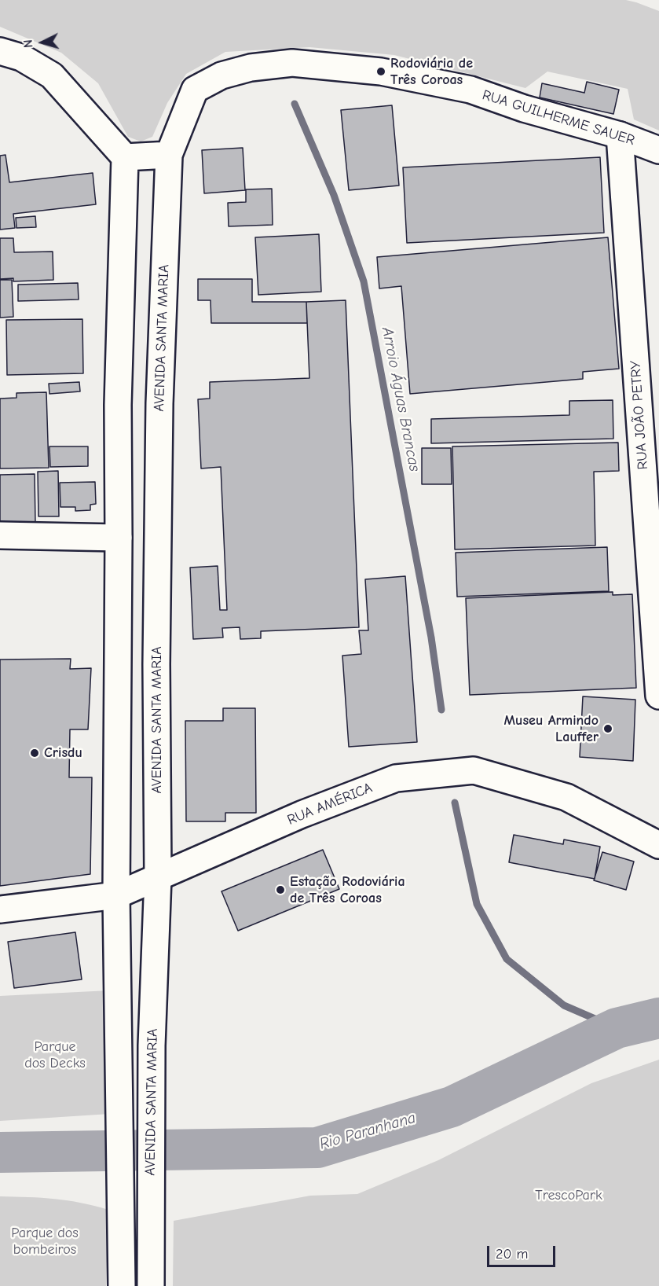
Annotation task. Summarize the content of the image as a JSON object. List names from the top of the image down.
{
  "streets": {
    "main road": [
      "RUA GUILHERME SAUER",
      "AVENIDA SANTA MARIA",
      "RUA JOÃO PETRY",
      "RUA AMÉRICA"
    ]
  },
  "crossings": [
    ["RUA GUILHERME SAUER", "AVENIDA SANTA MARIA"],
    ["RUA GUILHERME SAUER", "RUA JOÃO PETRY"],
    ["AVENIDA SANTA MARIA", "RUA AMÉRICA"]
  ],
  "water": ["Arroio Águas Brancas", "Rio Paranhana"],
  "parks": ["Parque dos Decks", "TrescoPark", "Parque dos bombeiros"],
  "places": [
    "Rodoviária de Três Coroas",
    "Museu Armindo Lauffer",
    "Crisdu",
    "Estação Rodoviária de Três Coroas"
  ],
  "scale_bar": "20 m",
  "north": "left"
}
